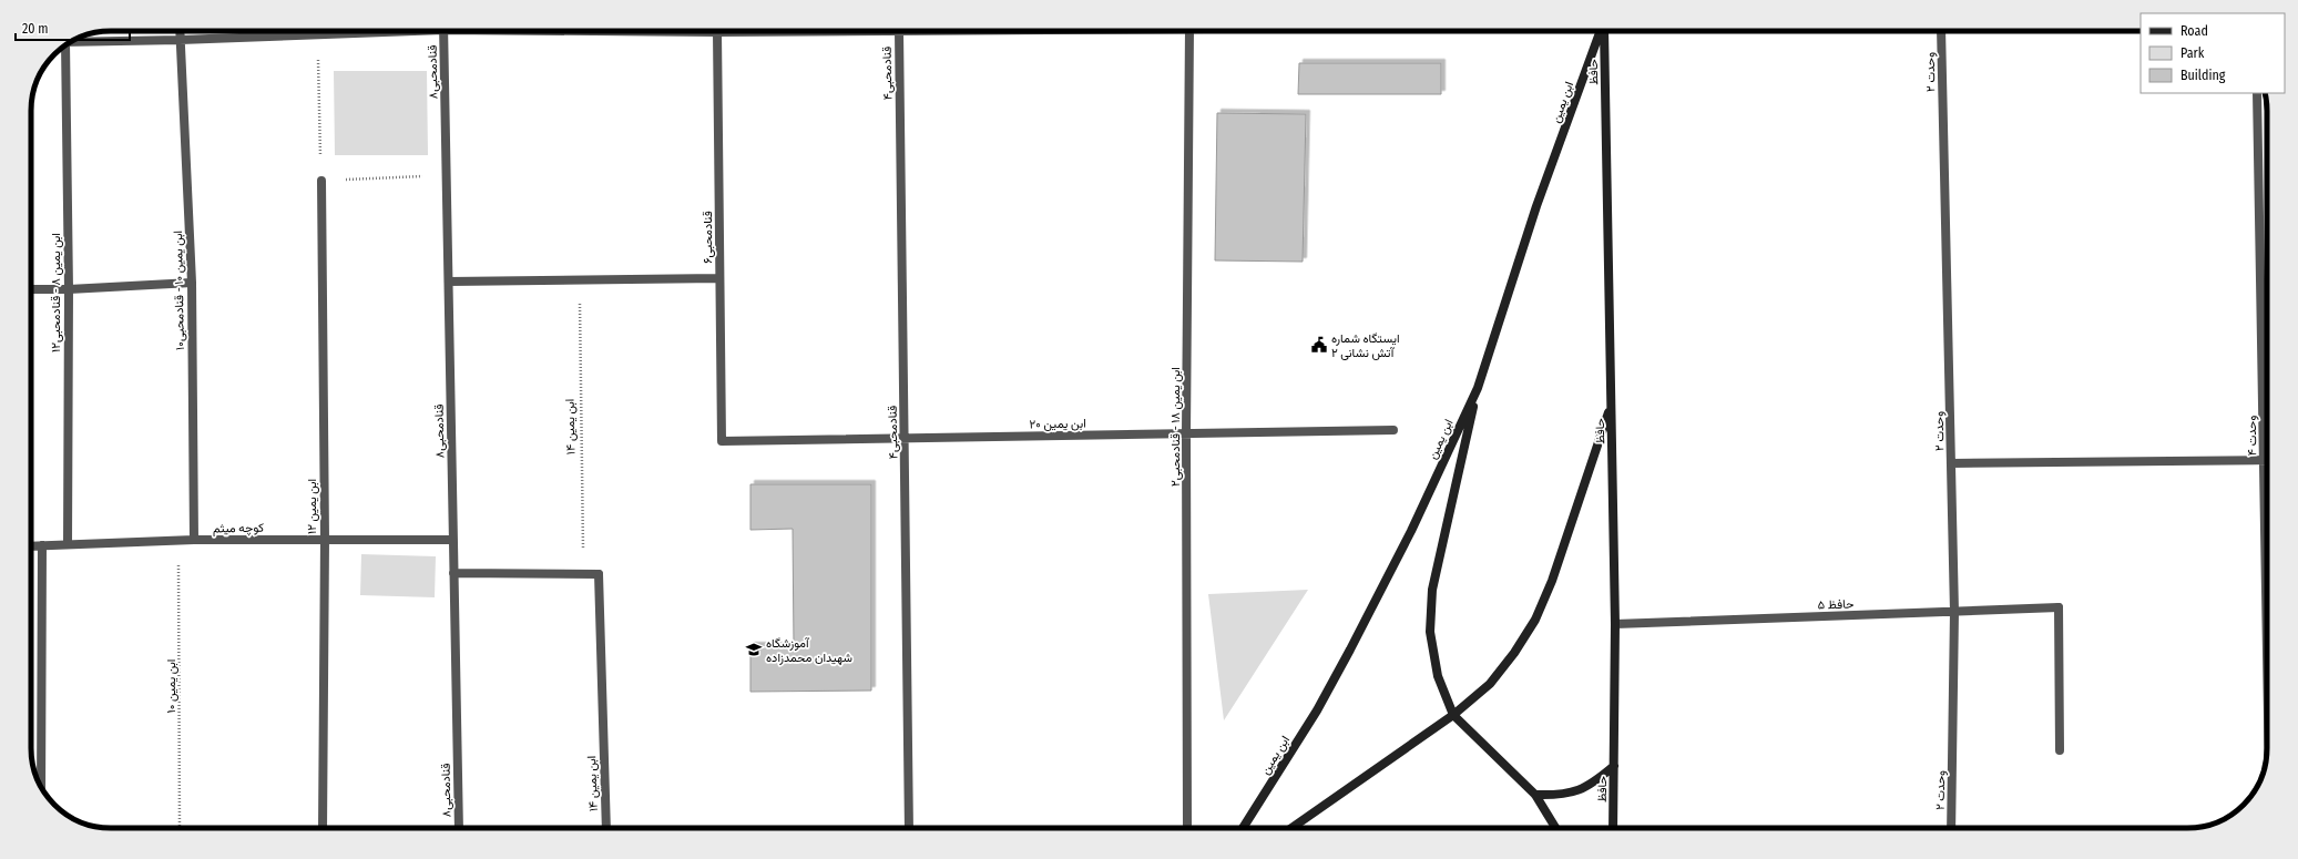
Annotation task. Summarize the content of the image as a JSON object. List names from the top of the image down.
{
  "streets": {
    "main road": ["حافظ", "ابن یمین"],
    "street": [
      "قنادمحبی۸",
      "وحدت ۲",
      "قنادمحبی۴",
      "قنادمحبی۶",
      "ابن یمین ۱۰ - قنادمحبی۱۰",
      "ابن یمین ۸ - قنادمحبی۱۲",
      "ابن یمین ۲۰",
      "ابن یمین ۱۴",
      "ابن یمین ۱۸ - قنادمحبی۲",
      "وحدت ۴",
      "ابن یمین ۱۲",
      "کوچه میثم",
      "حافظ ۵"
    ],
    "path": ["ابن یمین ۱۰"]
  },
  "crossings": [
    ["قنادمحبی۸", "کوچه میثم"],
    ["حافظ", "حافظ ۵"],
    ["وحدت ۲", "حافظ ۵"],
    ["قنادمحبی۴", "ابن یمین ۲۰"],
    ["قنادمحبی۶", "ابن یمین ۲۰"],
    ["ابن یمین ۱۰ - قنادمحبی۱۰", "کوچه میثم"],
    ["ابن یمین ۸ - قنادمحبی۱۲", "کوچه میثم"],
    ["ابن یمین ۲۰", "ابن یمین ۱۸ - قنادمحبی۲"],
    ["ابن یمین ۱۲", "کوچه میثم"],
    ["کوچه میثم", "ابن یمین ۱۰"]
  ],
  "places": {
    "public building": ["ایستگاه شماره ۲ آتش نشانی"],
    "school or university": ["آموزشگاه شهیدان محمدزاده"]
  },
  "legend": ["Road", "Park", "Building"],
  "scale_bar": "20 m"
}
